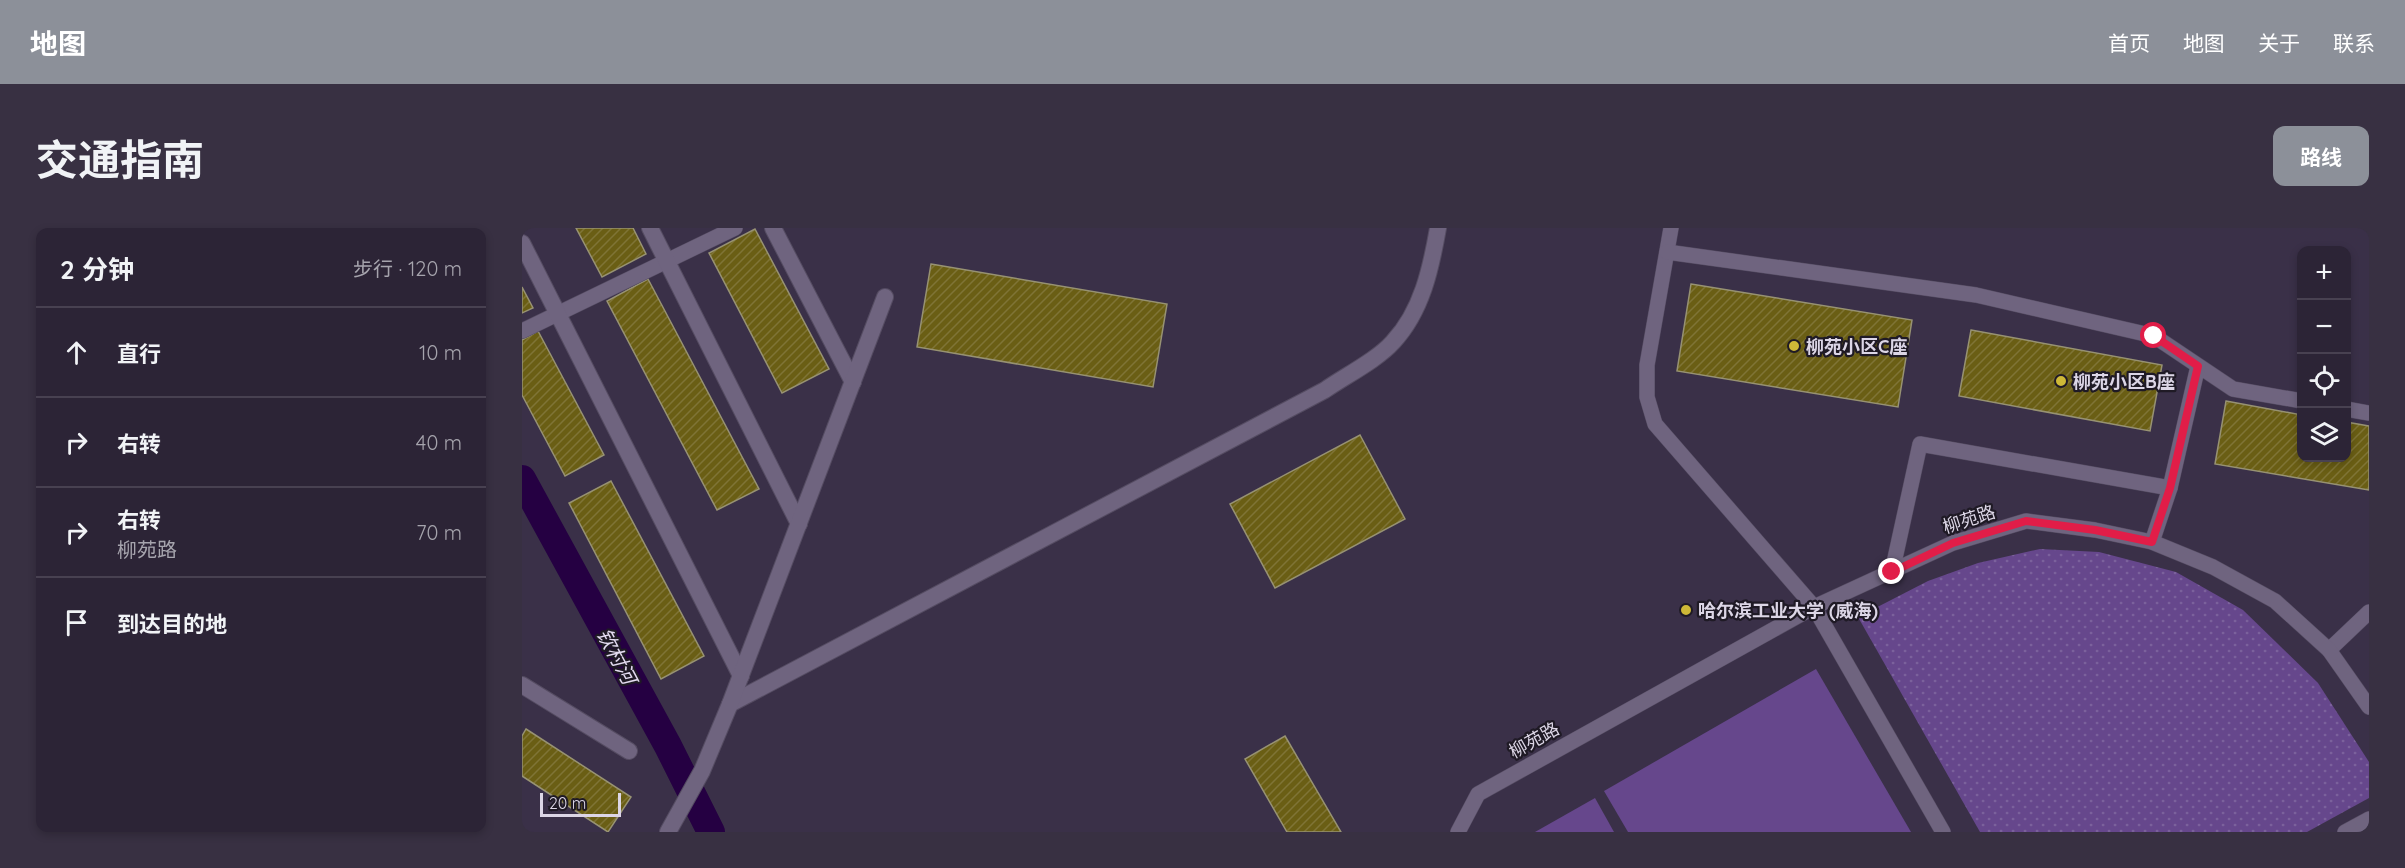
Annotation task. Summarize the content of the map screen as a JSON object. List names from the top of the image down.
{
  "streets": {
    "lane": ["柳苑路"]
  },
  "water": ["钦村河"],
  "places": ["柳苑小区C座", "柳苑小区B座", "哈尔滨工业大学 (威海)"],
  "scale_bar": "20 m",
  "page": {
    "header": "地图",
    "nav": [
      "首页",
      "地图",
      "关于",
      "联系"
    ],
    "title": "交通指南",
    "buttons": "路线",
    "heading": ["2 分钟", "步行 · 120 m"],
    "map_buttons": ["+", "−"],
    "list": [
      ["直行", "10 m"],
      ["右转", "40 m"],
      ["右转", "柳苑路", "70 m"],
      "到达目的地"
    ],
    "scale": "20 m"
  }
}
